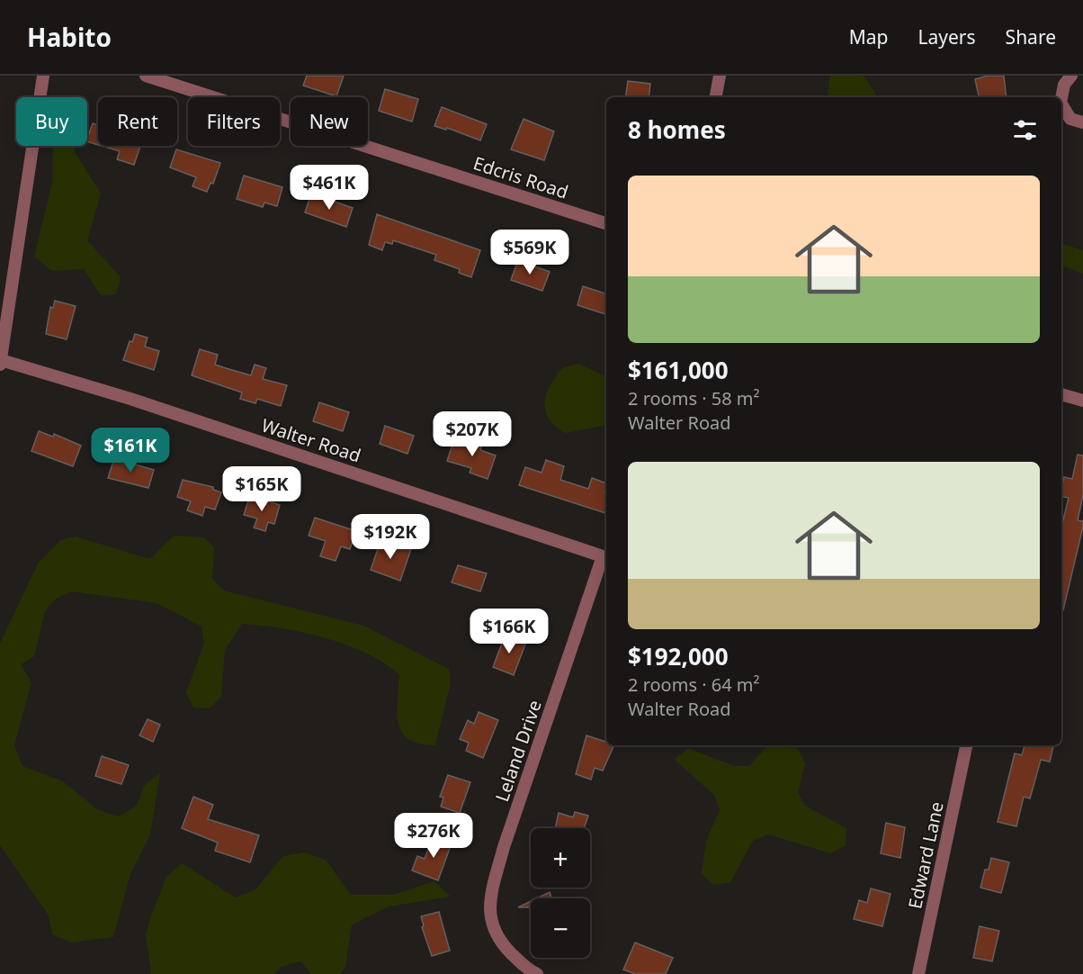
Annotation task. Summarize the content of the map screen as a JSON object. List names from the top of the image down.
{
  "streets": {
    "street": [
      "Edcris Road",
      "Walter Road",
      "Leland Drive",
      "Edward Lane"
    ]
  },
  "crossings": [
    ["Walter Road", "Leland Drive"]
  ],
  "page": {
    "header": "Habito",
    "nav": ["Map", "Layers", "Share"],
    "chip": [
      "Buy",
      "Rent",
      "Filters",
      "New"
    ],
    "heading": "8 homes",
    "list": [
      {
        "name": "$161,000",
        "note": "2 rooms · 58 m² · Walter Road"
      },
      {
        "name": "$192,000",
        "note": "2 rooms · 64 m² · Walter Road"
      }
    ],
    "price": [
      "$461K",
      "$569K",
      "$207K",
      "$161K",
      "$165K",
      "$192K",
      "$166K",
      "$276K"
    ],
    "map_buttons": ["+", "−"]
  }
}
